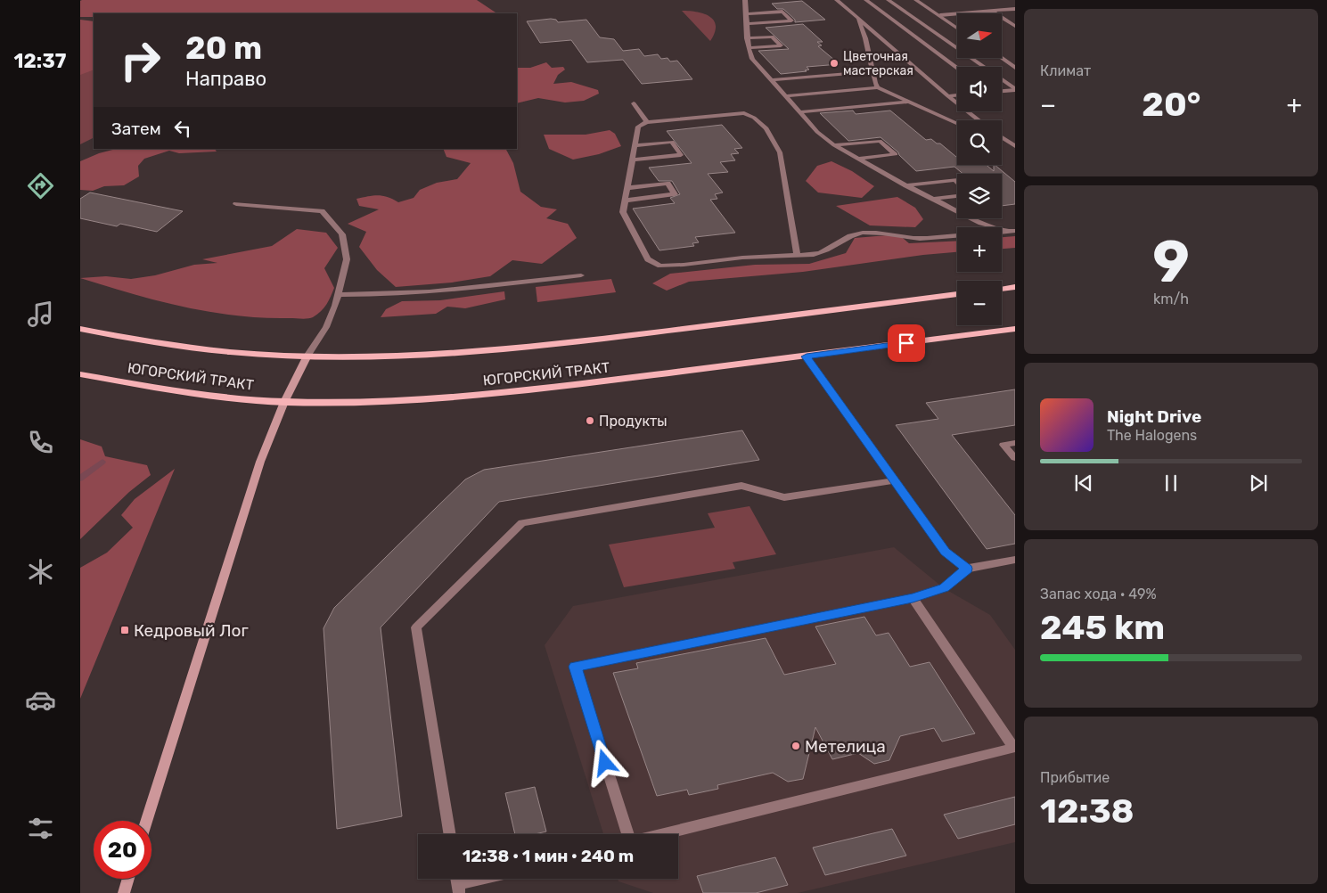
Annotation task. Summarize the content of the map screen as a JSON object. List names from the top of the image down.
{
  "streets": {
    "main road": ["ЮГОРСКИЙ ТРАКТ"]
  },
  "places": {
    "other": ["Цветочная мастерская", "Продукты", "Метелица"],
    "transit": ["Кедровый Лог"]
  },
  "north": "right",
  "page": {
    "tabs": "12:37",
    "tile": [
      "Климат",
      ["9", "km/h"],
      ["Запас хода · 49%", "245 km"],
      ["Прибытие", "12:38"]
    ],
    "map_buttons": ["+", "−"],
    "turn": ["20 m", "Направо"],
    "heat": ["−", "20°", "+"],
    "then": "Затем",
    "song": ["Night Drive", "The Halogens"],
    "limit": "20",
    "trip": "12:38 · 1 мин · 240 m"
  }
}
